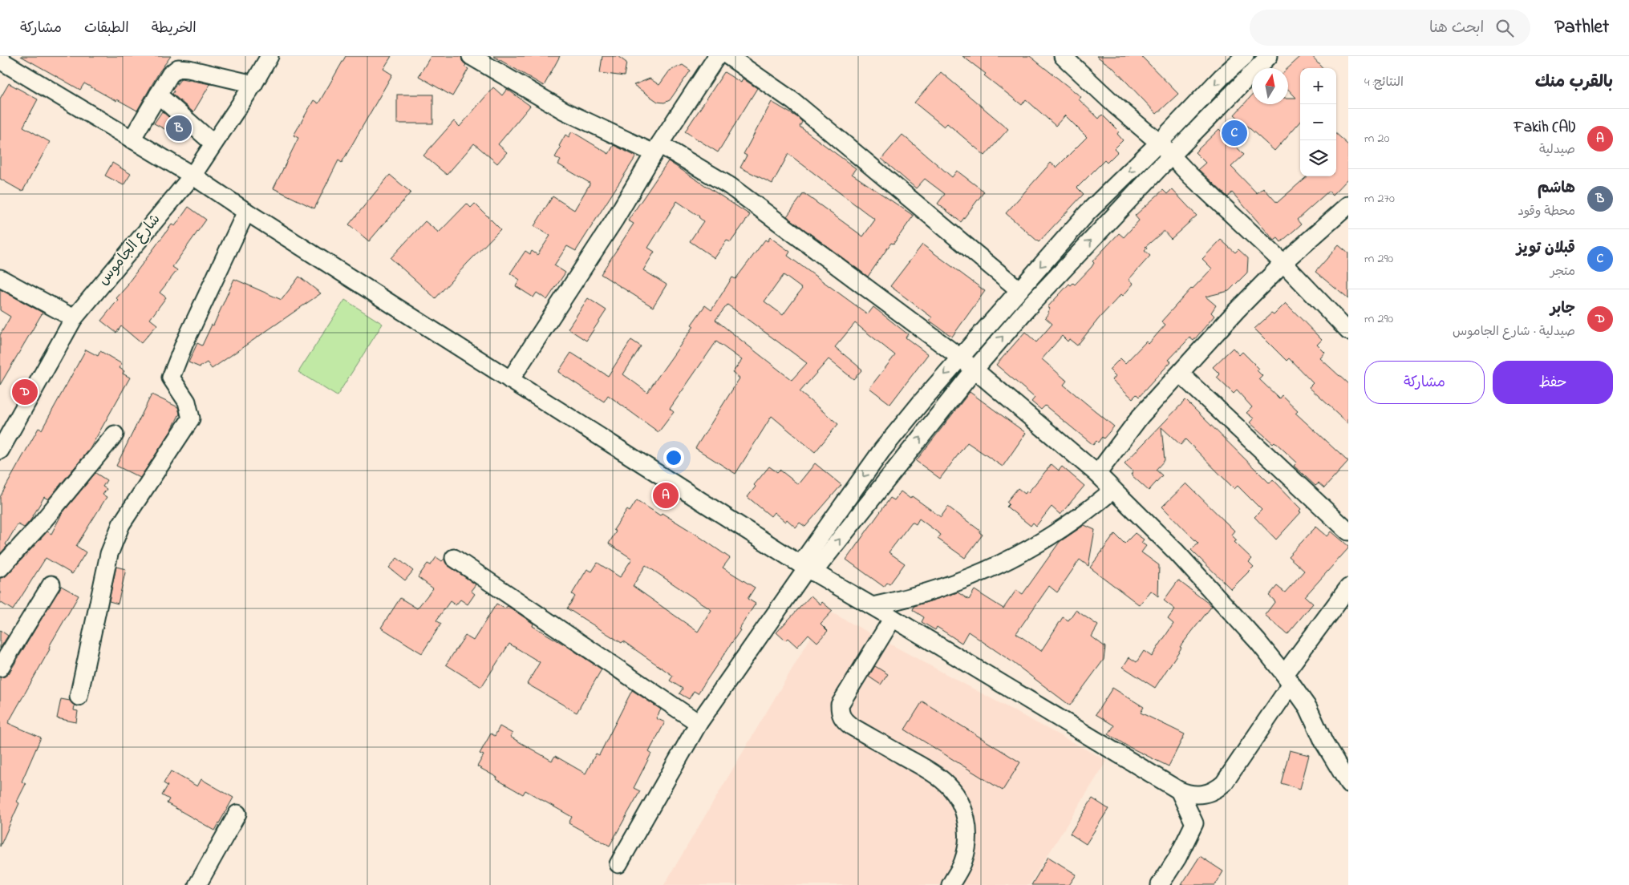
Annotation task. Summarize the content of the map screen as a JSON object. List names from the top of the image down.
{
  "streets": {
    "street": ["شارع الجاموس"]
  },
  "north": "top",
  "page": {
    "header": "Pathlet",
    "search": "ابحث هنا",
    "nav": ["الخريطة", "الطبقات", "مشاركة"],
    "heading": ["بالقرب منك", "النتائج: 4"],
    "map_buttons": ["+", "−"],
    "list": [
      {
        "mark": "A",
        "name": "Fakih (Al)",
        "note": "صيدلية",
        "value": "20 m"
      },
      {
        "mark": "B",
        "name": "هاشم",
        "note": "محطة وقود",
        "value": "270 m"
      },
      {
        "mark": "C",
        "name": "قبلان تويز",
        "note": "متجر",
        "value": "290 m"
      },
      {
        "mark": "D",
        "name": "جابر",
        "note": "صيدلية · شارع الجاموس",
        "value": "290 m"
      }
    ],
    "pins": [
      "B",
      "C",
      "D",
      "A"
    ],
    "buttons": ["حفظ", "مشاركة"]
  }
}
